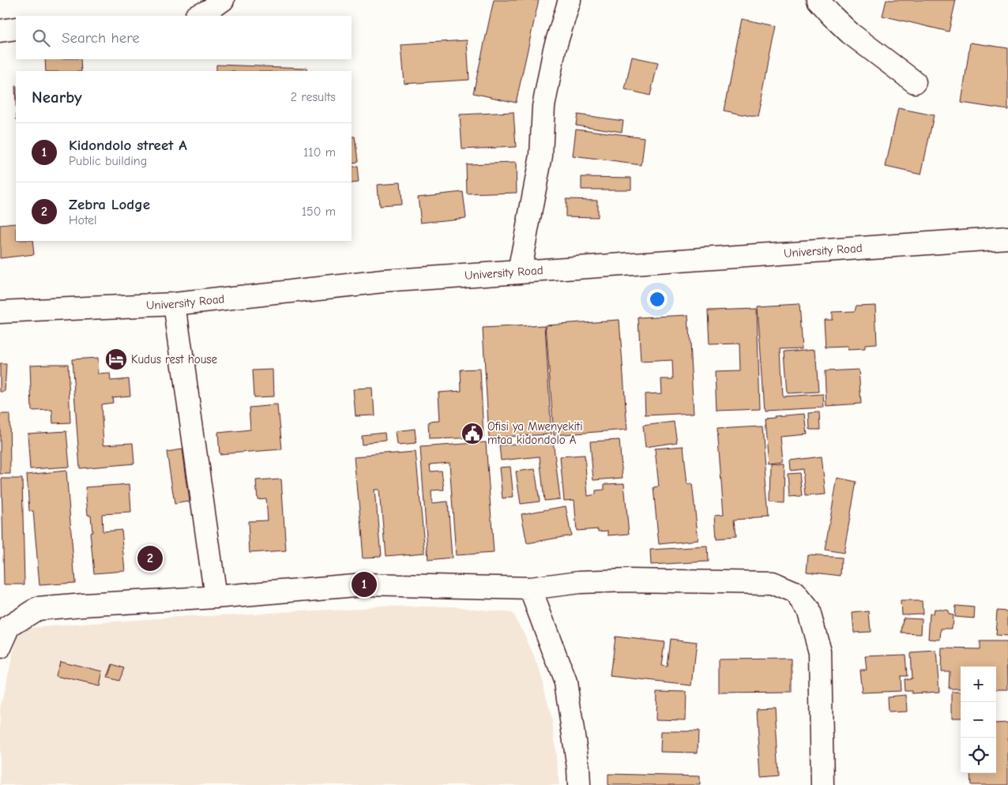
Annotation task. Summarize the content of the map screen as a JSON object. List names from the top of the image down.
{
  "streets": {
    "street": ["University Road"]
  },
  "places": {
    "hotel": ["Kudus rest house"],
    "public building": ["Ofisi ya Mwenyekiti mtaa kidondolo A"]
  },
  "page": {
    "search": "Search here",
    "heading": ["Nearby", "2 results"],
    "list": [
      {
        "mark": "1",
        "name": "Kidondolo street A",
        "note": "Public building",
        "value": "110 m"
      },
      {
        "mark": "2",
        "name": "Zebra Lodge",
        "note": "Hotel",
        "value": "150 m"
      }
    ],
    "pins": ["2", "1"],
    "map_buttons": ["+", "−"]
  }
}
